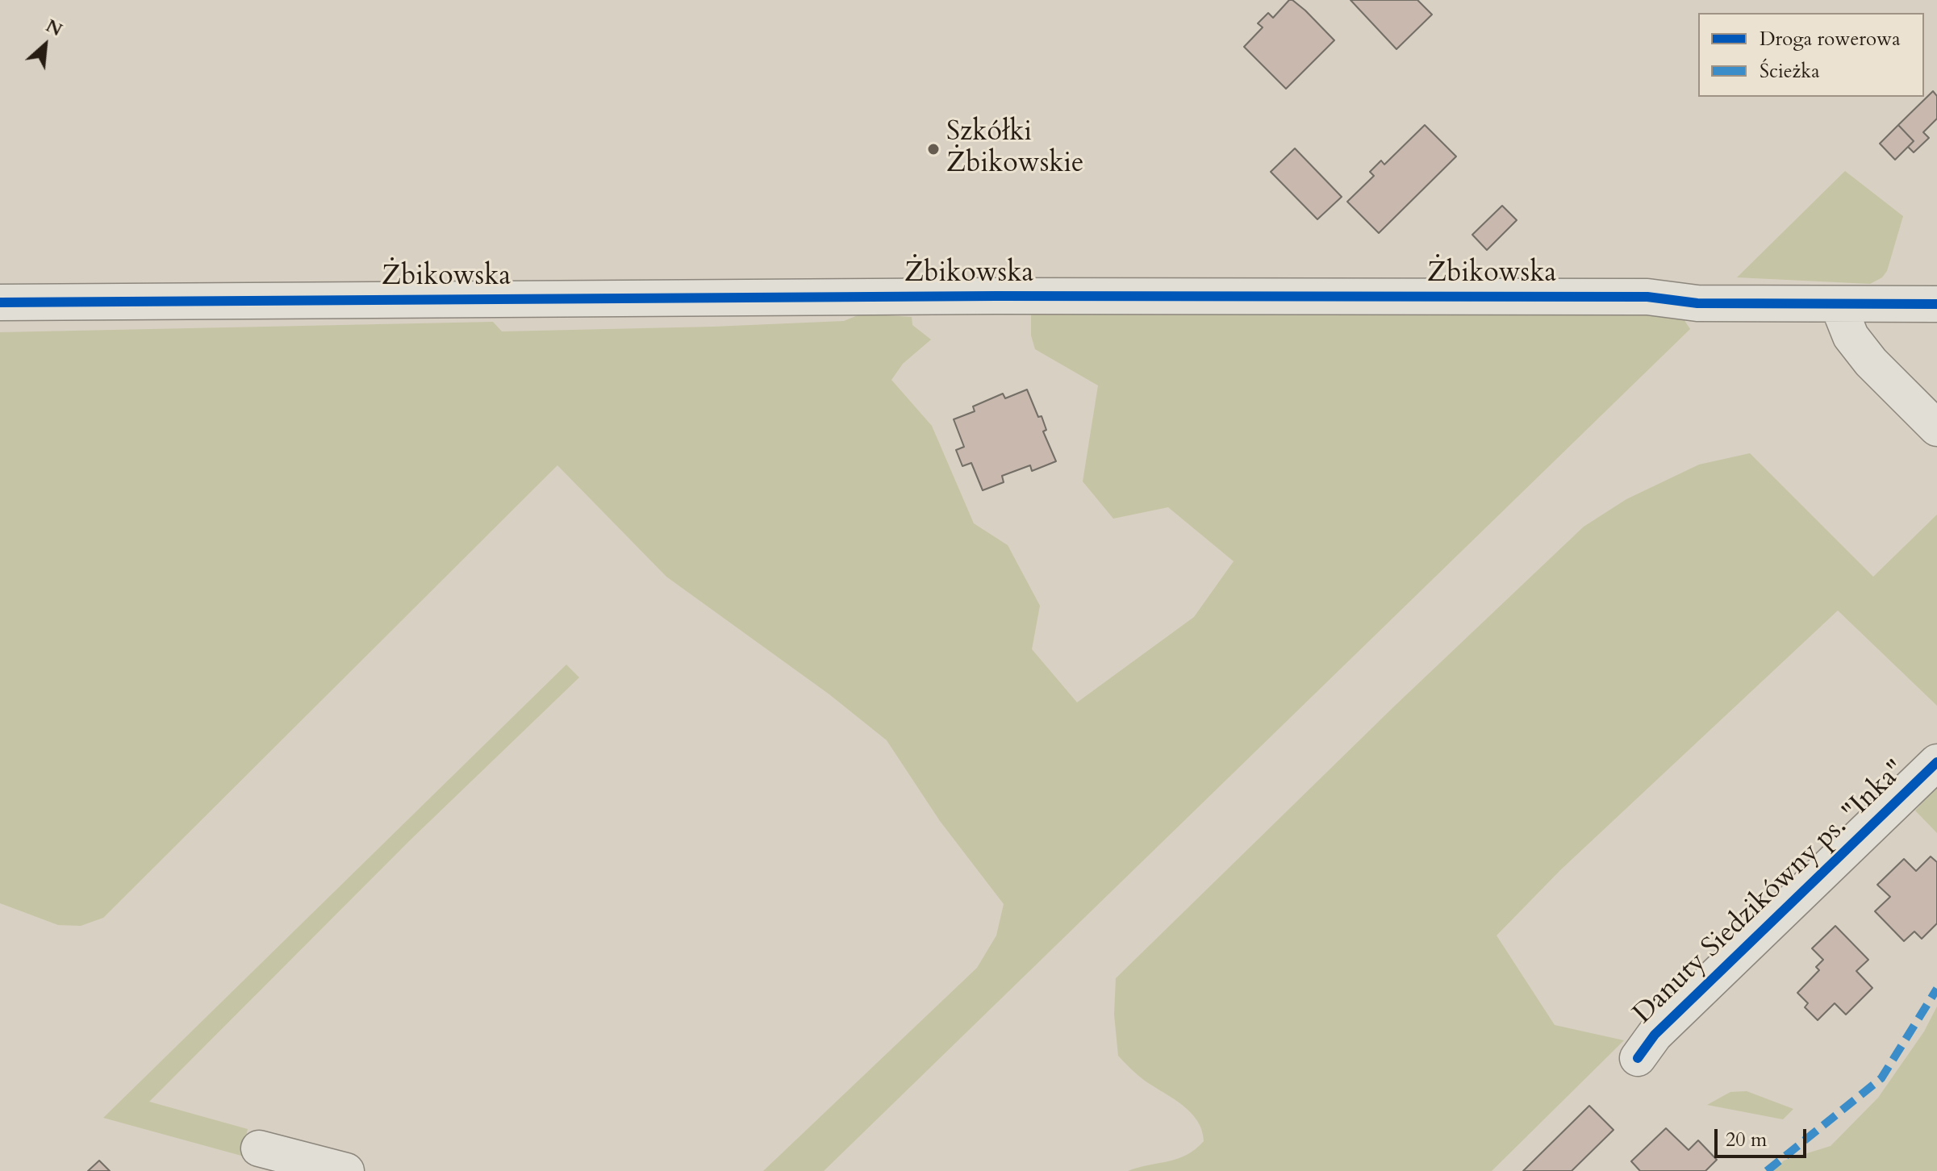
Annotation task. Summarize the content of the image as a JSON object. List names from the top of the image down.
{
  "streets": {
    "street": ["Żbikowska", "Danuty Siedzikówny ps. \"Inka\""]
  },
  "places": ["Szkółki Żbikowskie"],
  "legend": ["Droga rowerowa", "Ścieżka"],
  "scale_bar": "20 m",
  "north": "top right"
}
